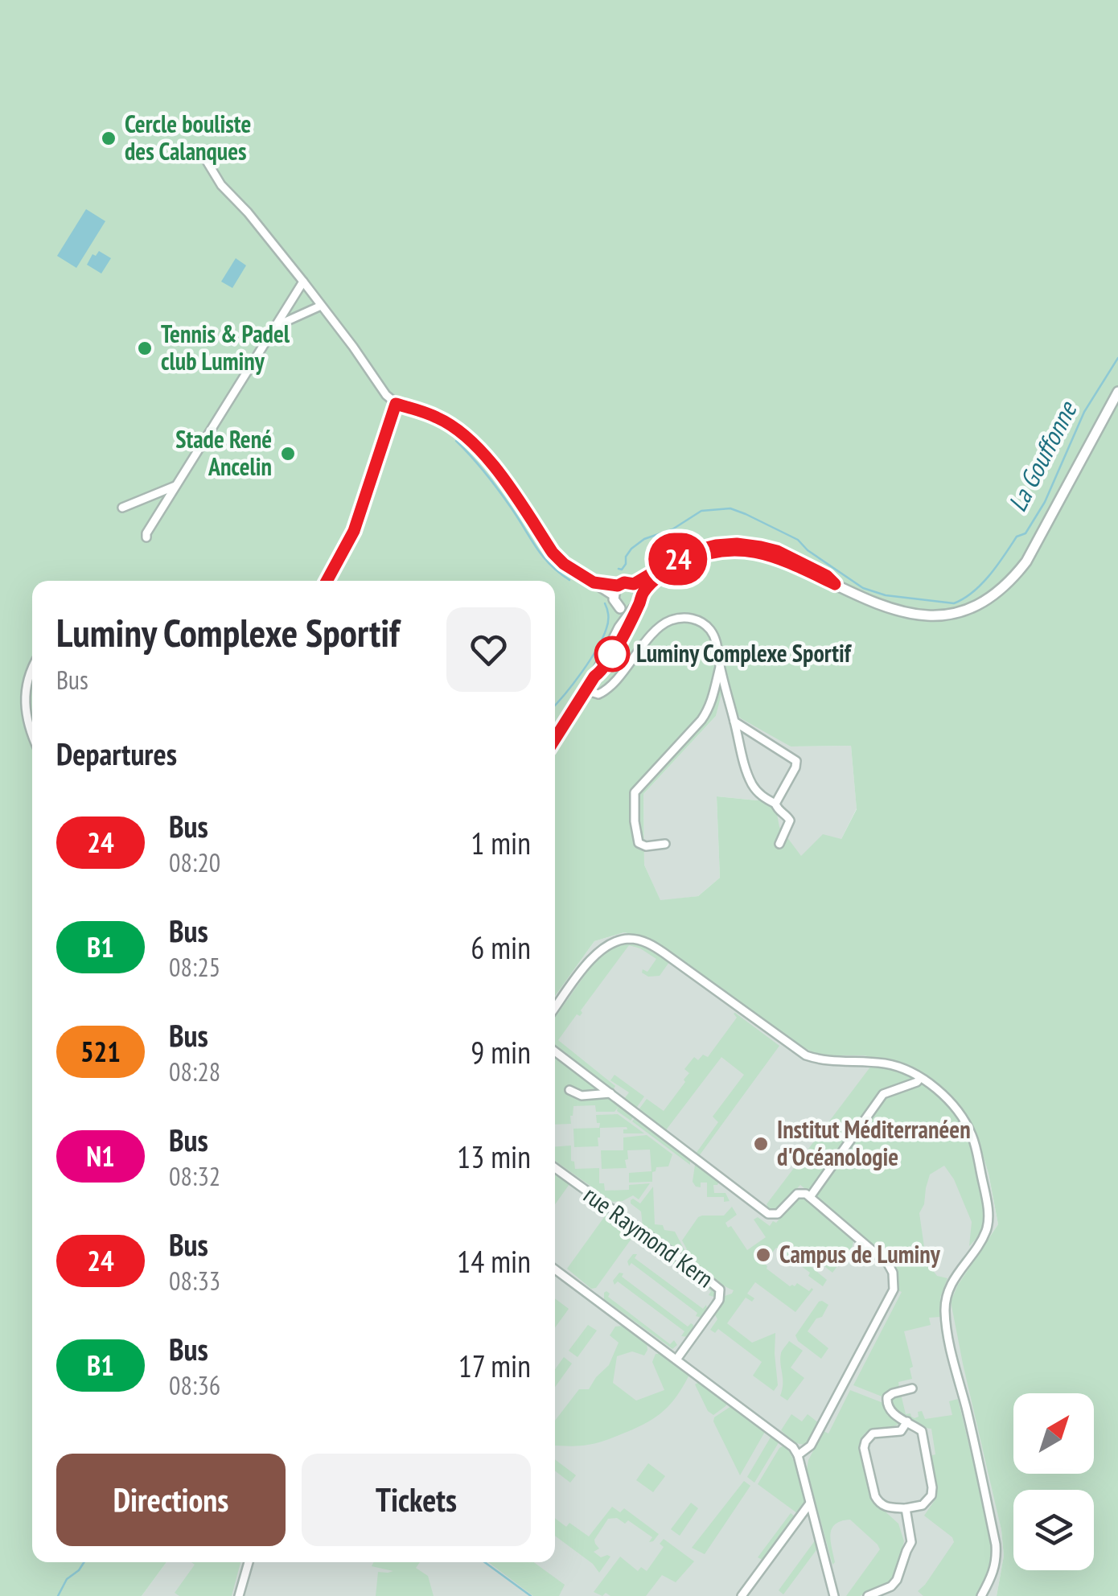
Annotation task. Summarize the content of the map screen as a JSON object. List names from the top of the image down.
{
  "streets": {
    "street": ["rue Raymond Kern"]
  },
  "water": ["La Gouffonne"],
  "places": [
    "Cercle bouliste des Calanques",
    "Tennis & Padel club Luminy",
    "Stade René Ancelin",
    "Luminy Complexe Sportif",
    "Institut Méditerranéen d'Océanologie",
    "Campus de Luminy"
  ],
  "lines": ["bus line 24"],
  "north": "top right",
  "page": {
    "on_map": "24",
    "heading": [
      ["Luminy Complexe Sportif", "Bus"],
      "Departures"
    ],
    "list": [
      {
        "mark": "24",
        "name": "Bus",
        "note": "08:20",
        "value": "1 min"
      },
      {
        "mark": "B1",
        "name": "Bus",
        "note": "08:25",
        "value": "6 min"
      },
      {
        "mark": "521",
        "name": "Bus",
        "note": "08:28",
        "value": "9 min"
      },
      {
        "mark": "N1",
        "name": "Bus",
        "note": "08:32",
        "value": "13 min"
      },
      {
        "mark": "24",
        "name": "Bus",
        "note": "08:33",
        "value": "14 min"
      },
      {
        "mark": "B1",
        "name": "Bus",
        "note": "08:36",
        "value": "17 min"
      }
    ],
    "buttons": ["Directions", "Tickets"]
  }
}
